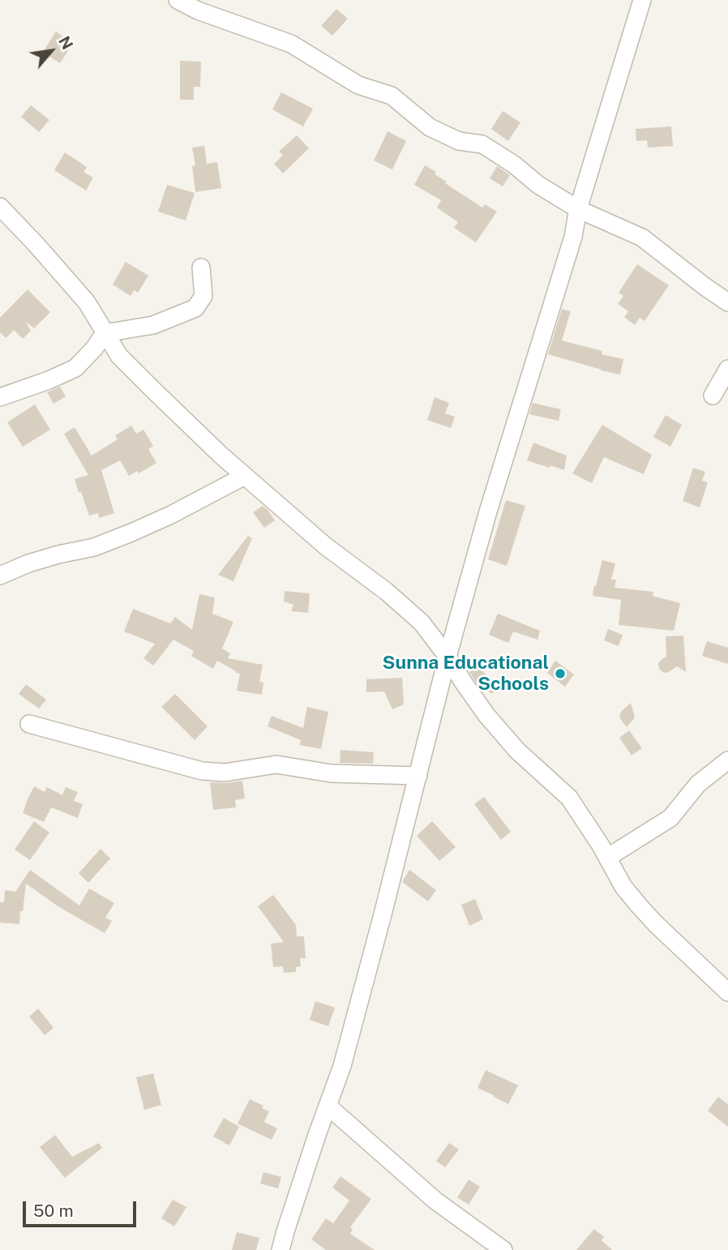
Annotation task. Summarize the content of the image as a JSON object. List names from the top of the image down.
{
  "places": ["Sunna Educational Schools"],
  "scale_bar": "50 m",
  "north": "top right"
}
